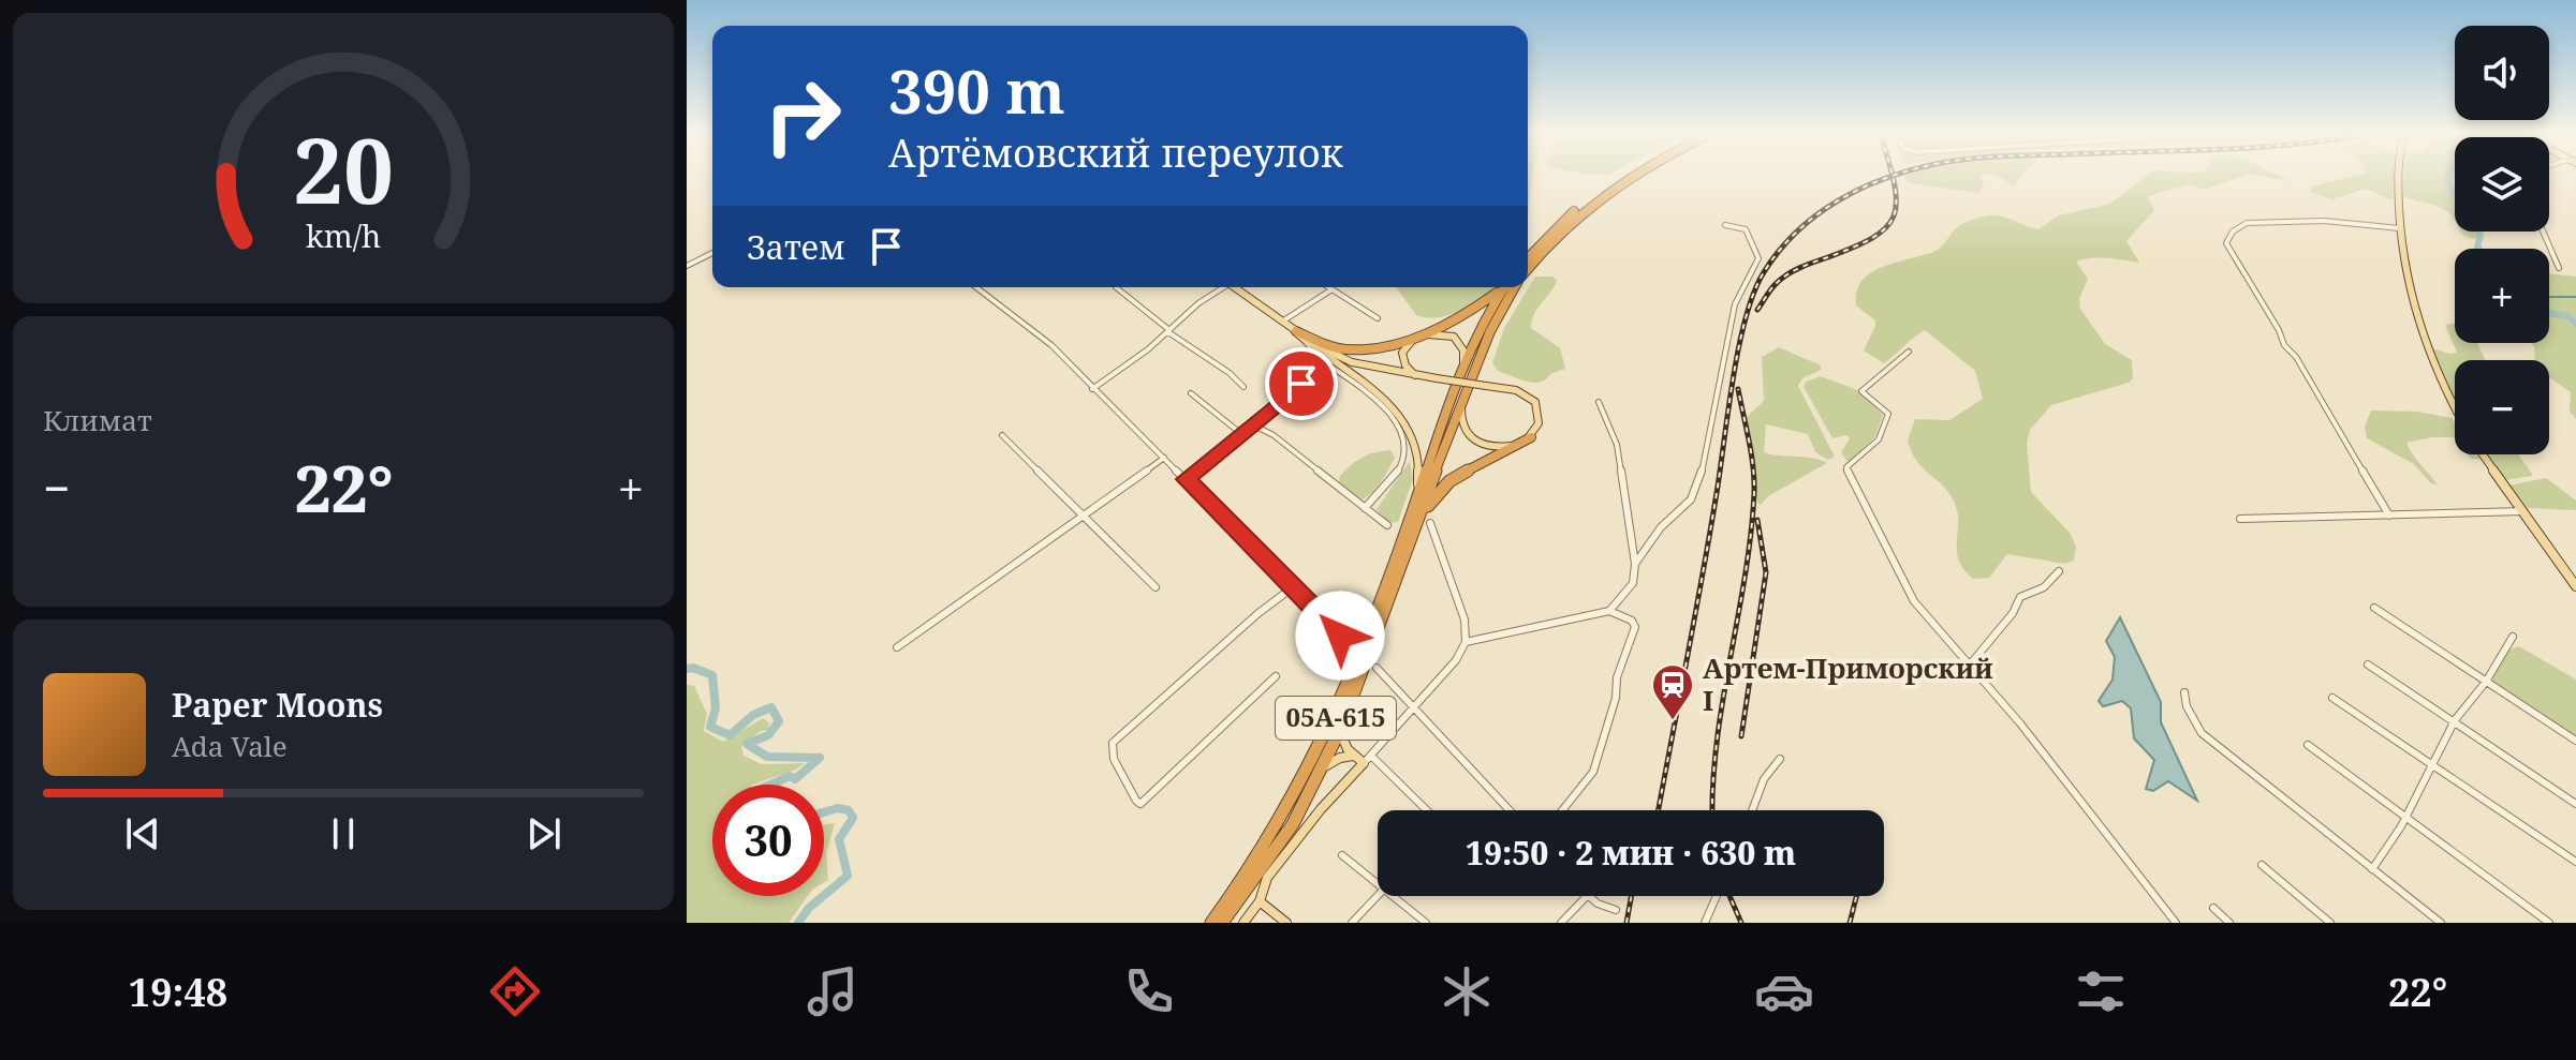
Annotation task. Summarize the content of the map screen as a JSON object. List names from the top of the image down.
{
  "streets": {
    "highway": ["05А-615"]
  },
  "places": {
    "station": ["Артем-Приморский I"]
  },
  "page": {
    "map_buttons": ["+", "−"],
    "turn": ["390 m", "Артёмовский переулок"],
    "then": "Затем",
    "tile": "Климат",
    "heat": ["−", "22°", "+"],
    "song": ["Paper Moons", "Ada Vale"],
    "limit": "30",
    "trip": "19:50 · 2 мин · 630 m",
    "tabs": ["19:48", "22°"],
    "gauge": ["20", "km/h"]
  }
}
